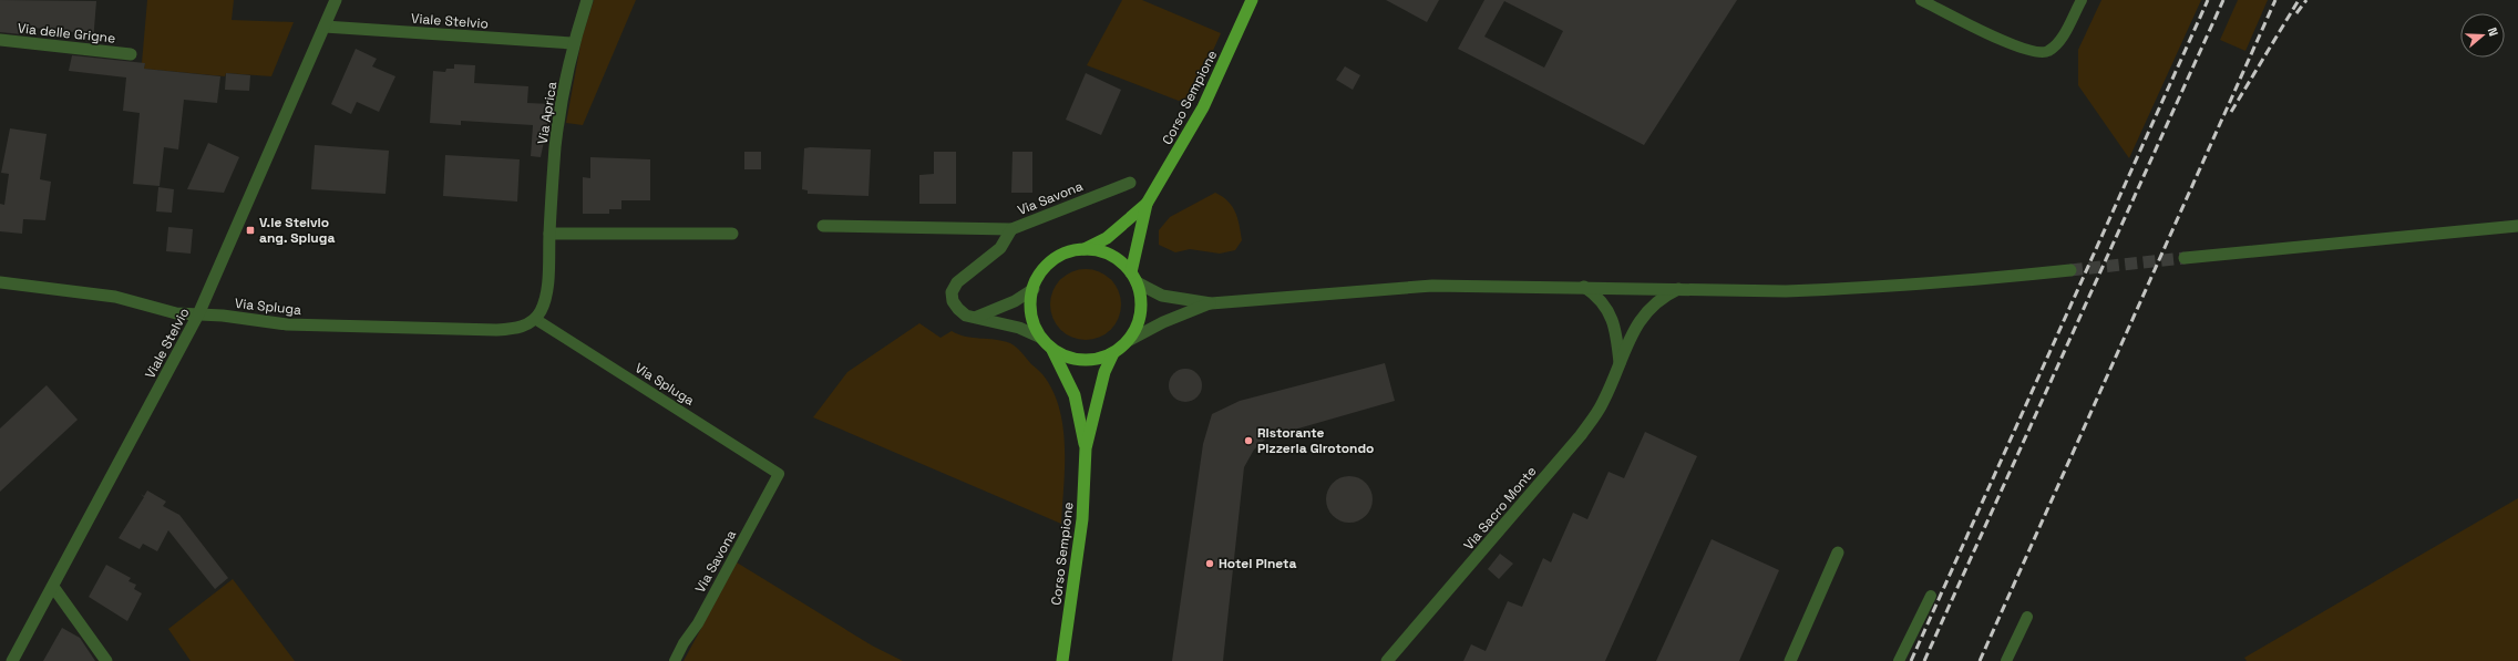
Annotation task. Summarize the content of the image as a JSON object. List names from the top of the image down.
{
  "streets": {
    "main road": ["Corso Sempione"],
    "street": [
      "Viale Stelvio",
      "Via delle Grigne",
      "Via Aprica",
      "Via Savona",
      "Via Spluga",
      "Via Sacro Monte"
    ]
  },
  "crossings": [
    ["Viale Stelvio", "Via Aprica"],
    ["Viale Stelvio", "Via Spluga"],
    ["Via Savona", "Via Spluga"]
  ],
  "places": {
    "transit": ["V.le Stelvio ang. Spluga"],
    "other": ["Ristorante Pizzeria Girotondo", "Hotel Pineta"]
  },
  "north": "right"
}
